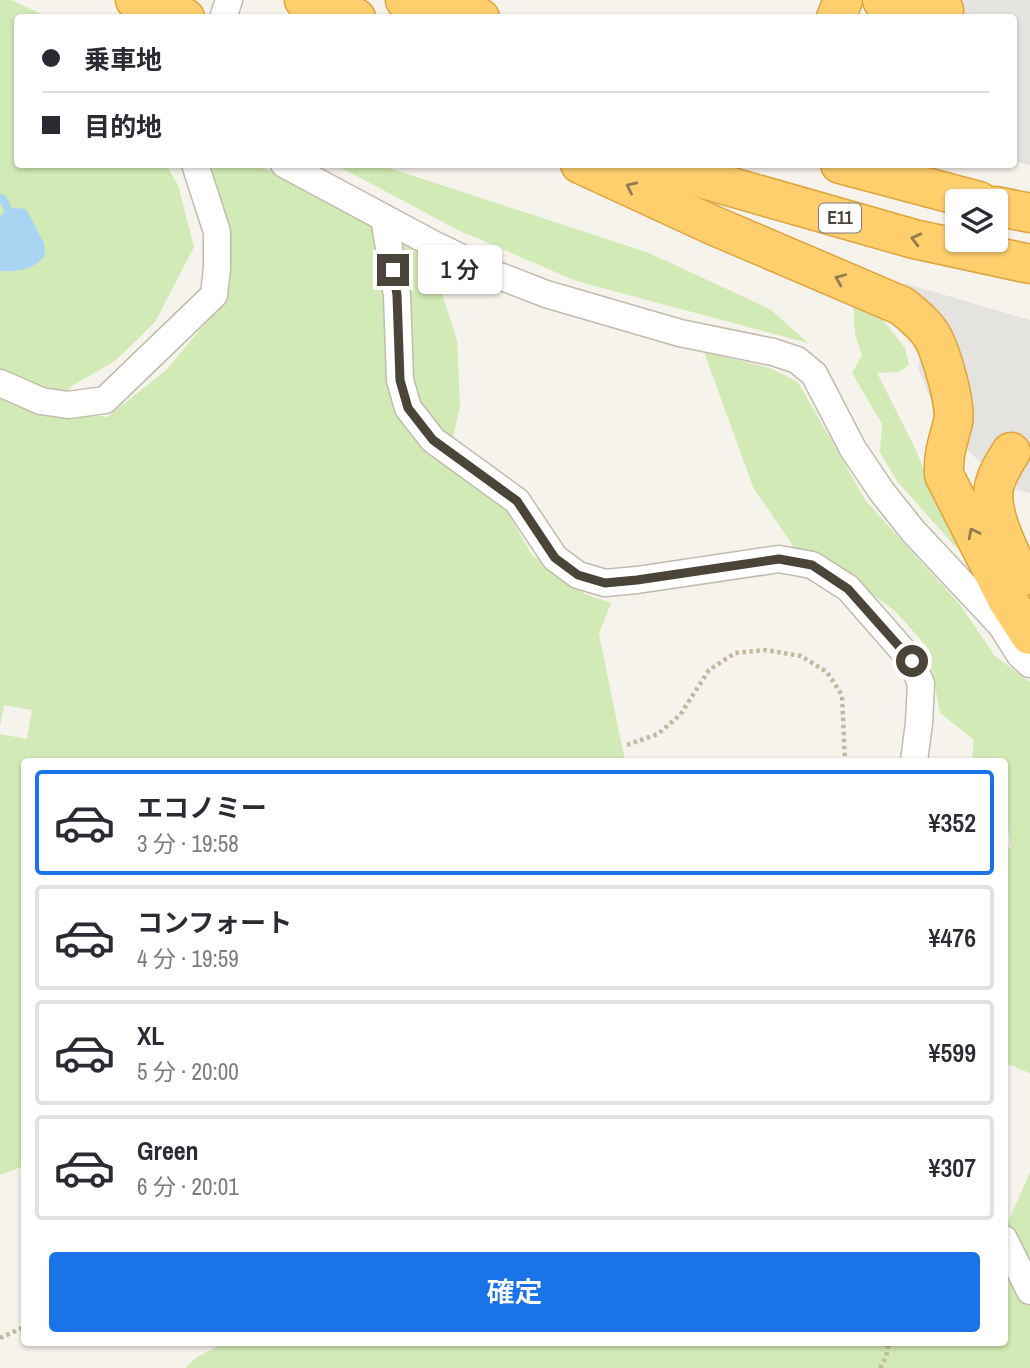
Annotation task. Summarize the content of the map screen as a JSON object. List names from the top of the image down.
{
  "streets": {
    "highway": ["E11"]
  },
  "page": {
    "banner": ["乗車地", "目的地"],
    "bubble": "1 分",
    "list": [
      {
        "name": "エコノミー",
        "note": "3 分 · 19:58",
        "value": "¥352"
      },
      {
        "name": "コンフォート",
        "note": "4 分 · 19:59",
        "value": "¥476"
      },
      {
        "name": "XL",
        "note": "5 分 · 20:00",
        "value": "¥599"
      },
      {
        "name": "Green",
        "note": "6 分 · 20:01",
        "value": "¥307"
      }
    ],
    "buttons": "確定"
  }
}
